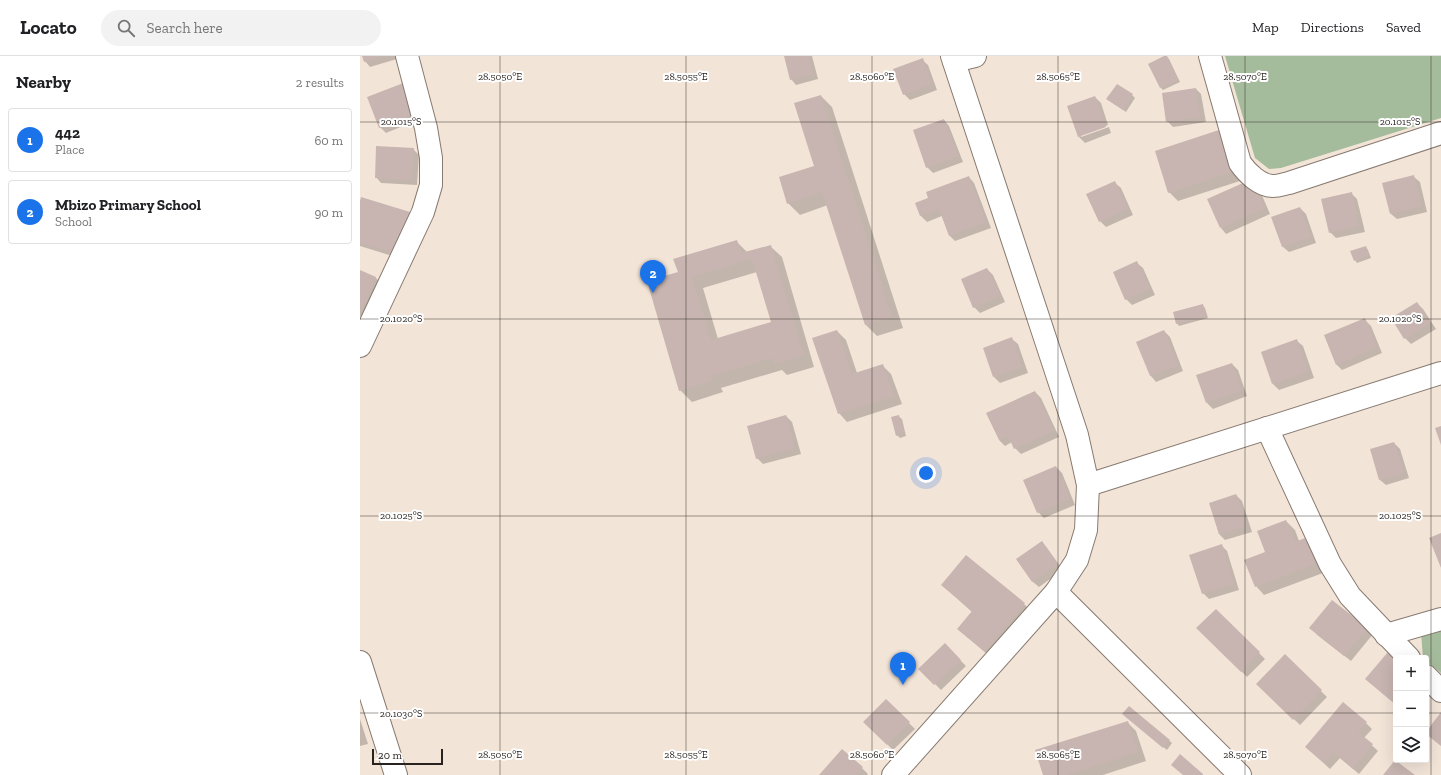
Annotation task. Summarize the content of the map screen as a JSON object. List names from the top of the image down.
{
  "scale_bar": "20 m",
  "page": {
    "header": "Locato",
    "search": "Search here",
    "nav": ["Map", "Directions", "Saved"],
    "heading": ["Nearby", "2 results"],
    "list": [
      {
        "mark": "1",
        "name": "442",
        "note": "Place",
        "value": "60 m"
      },
      {
        "mark": "2",
        "name": "Mbizo Primary School",
        "note": "School",
        "value": "90 m"
      }
    ],
    "pins": ["2", "1"],
    "map_buttons": ["+", "−"],
    "scale": "20 m"
  },
  "coordinates": [
    "28.5050°E",
    "28.5055°E",
    "28.5060°E",
    "28.5065°E",
    "28.5070°E",
    "20.1015°S",
    "20.1020°S",
    "20.1025°S",
    "20.1030°S"
  ]
}
